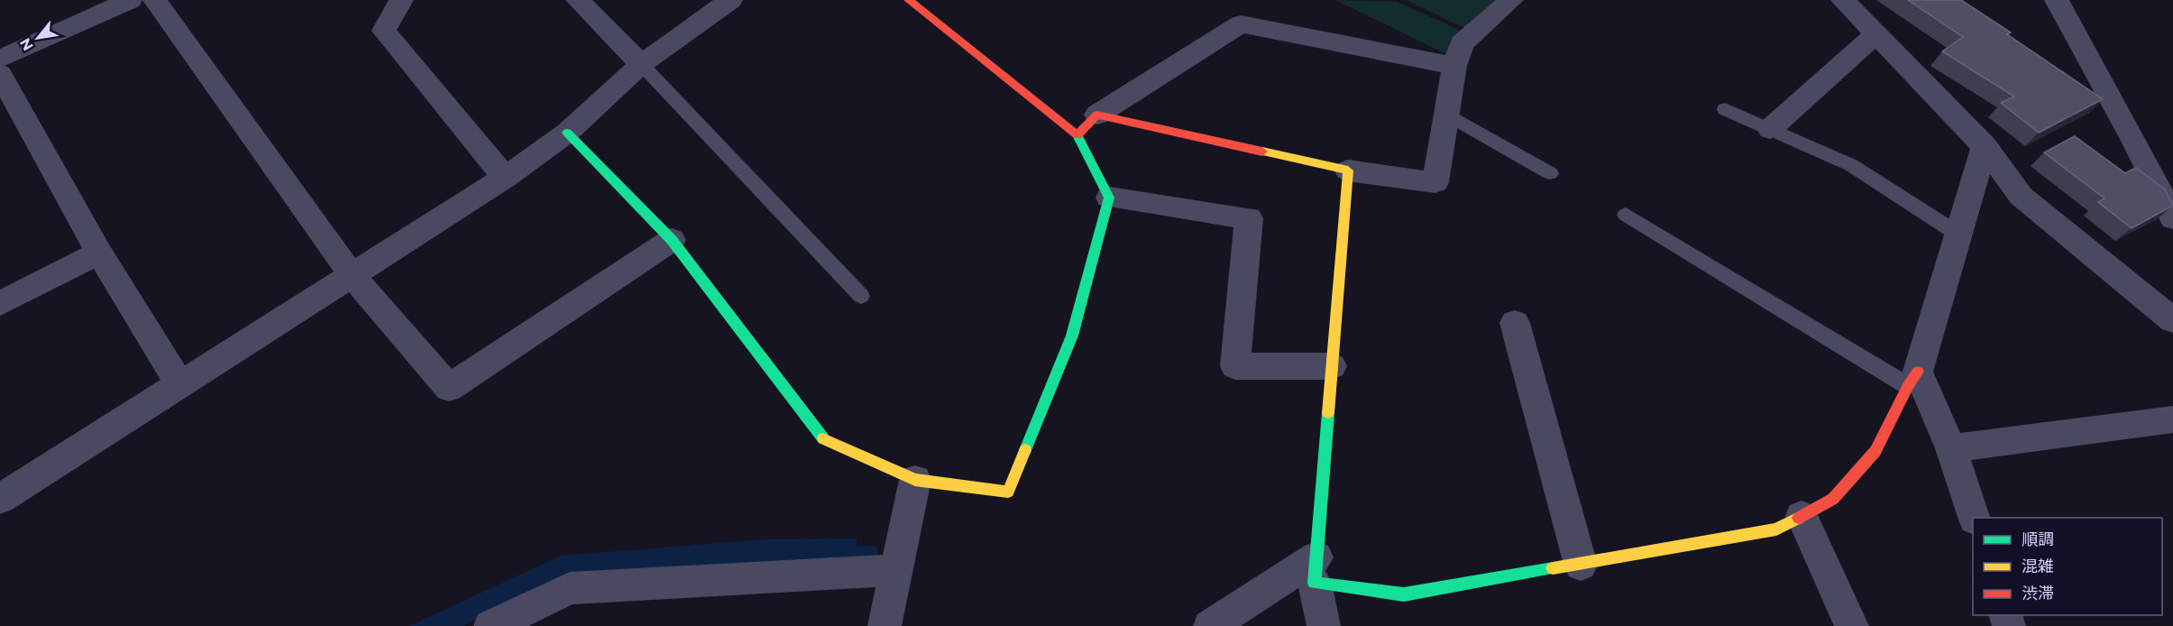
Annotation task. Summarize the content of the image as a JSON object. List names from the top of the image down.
{
  "legend": ["順調", "混雑", "渋滞"],
  "north": "bottom left"
}
